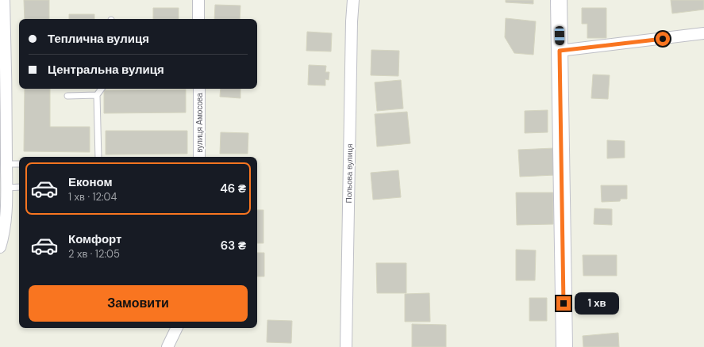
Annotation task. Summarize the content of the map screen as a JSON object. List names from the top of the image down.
{
  "streets": {
    "street": ["вулиця Амосова", "Польова вулиця"]
  },
  "page": {
    "banner": ["Теплична вулиця", "Центральна вулиця"],
    "list": [
      {
        "name": "Економ",
        "note": "1 хв · 12:04",
        "value": "46 ₴"
      },
      {
        "name": "Комфорт",
        "note": "2 хв · 12:05",
        "value": "63 ₴"
      }
    ],
    "buttons": "Замовити",
    "bubble": "1 хв"
  }
}
